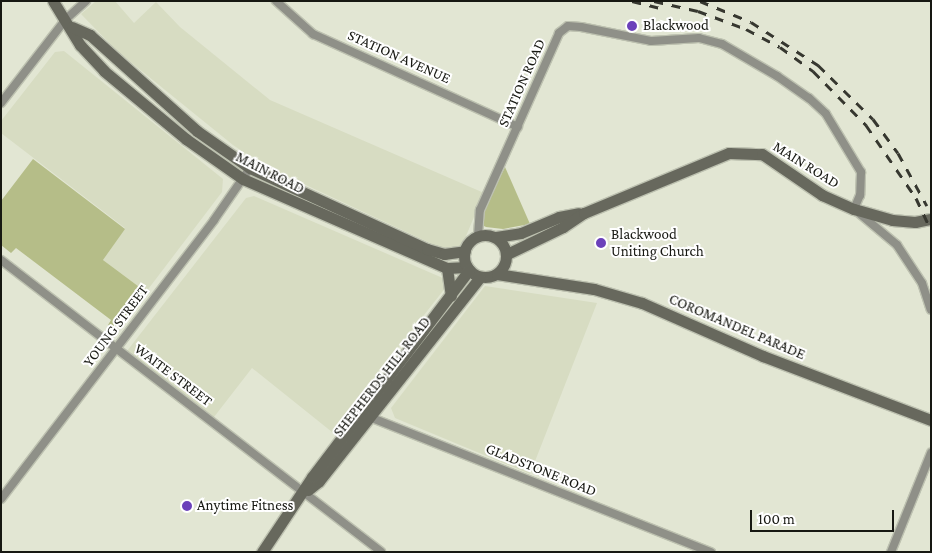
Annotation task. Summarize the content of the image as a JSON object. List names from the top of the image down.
{
  "streets": {
    "main road": ["MAIN ROAD", "COROMANDEL PARADE", "SHEPHERDS HILL ROAD"],
    "street": [
      "STATION AVENUE",
      "STATION ROAD",
      "YOUNG STREET",
      "WAITE STREET",
      "GLADSTONE ROAD"
    ]
  },
  "crossings": [
    ["STATION AVENUE", "STATION ROAD"],
    ["STATION ROAD", "MAIN ROAD"],
    ["STATION ROAD", "COROMANDEL PARADE"],
    ["STATION ROAD", "SHEPHERDS HILL ROAD"],
    ["MAIN ROAD", "YOUNG STREET"],
    ["MAIN ROAD", "COROMANDEL PARADE"],
    ["MAIN ROAD", "SHEPHERDS HILL ROAD"],
    ["YOUNG STREET", "WAITE STREET"],
    ["COROMANDEL PARADE", "SHEPHERDS HILL ROAD"],
    ["WAITE STREET", "SHEPHERDS HILL ROAD"],
    ["SHEPHERDS HILL ROAD", "GLADSTONE ROAD"]
  ],
  "places": ["Blackwood", "Blackwood Uniting Church", "Anytime Fitness"],
  "scale_bar": "100 m"
}
